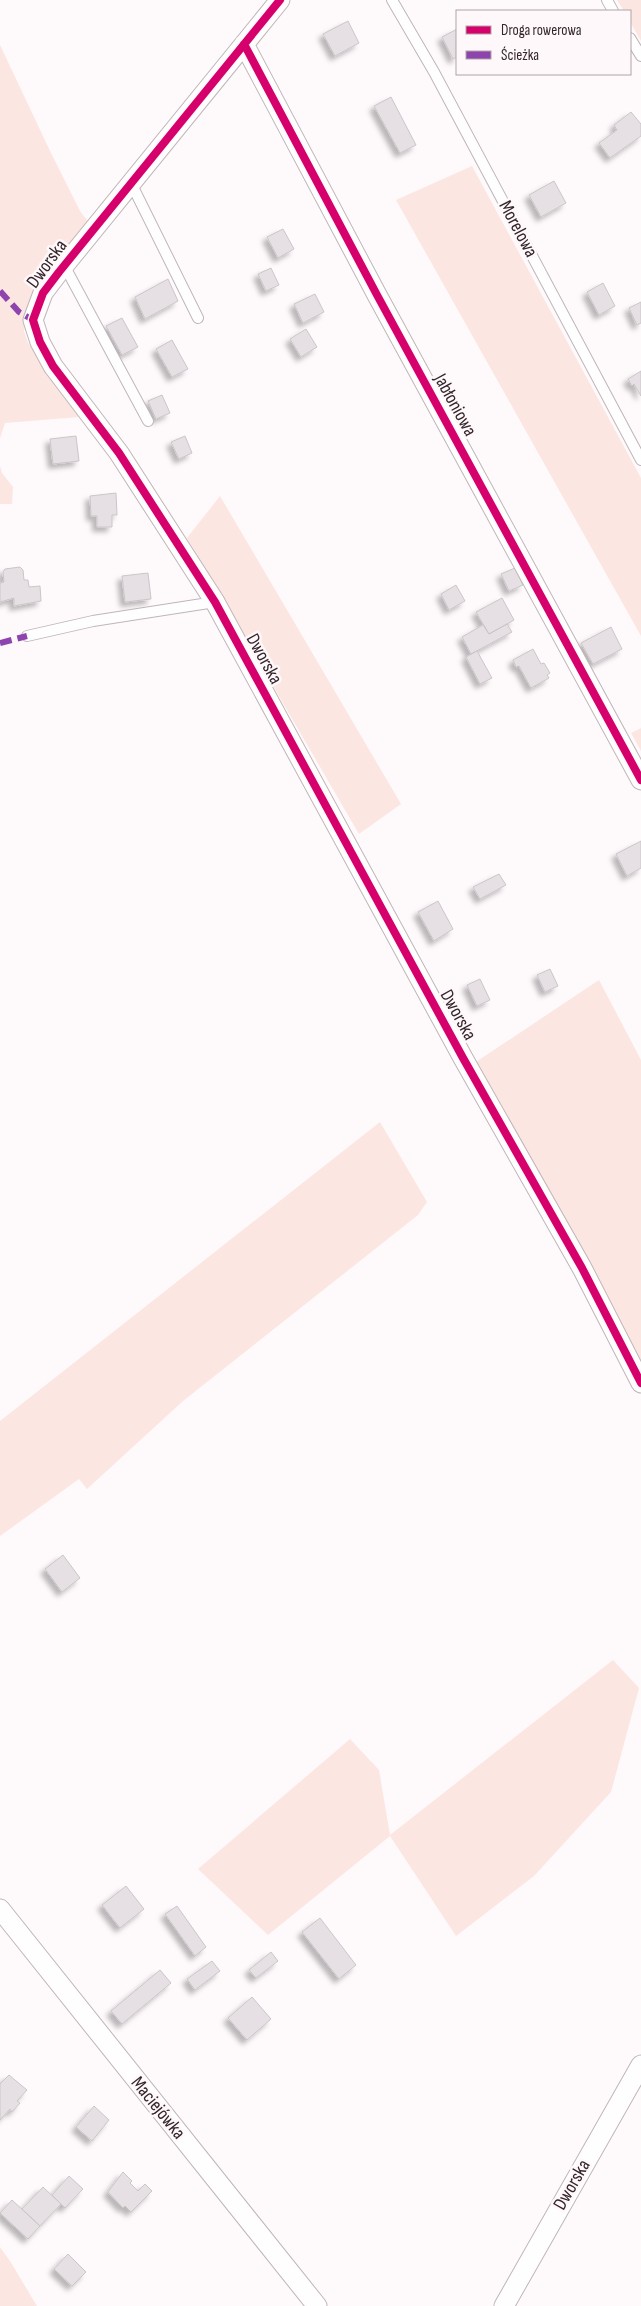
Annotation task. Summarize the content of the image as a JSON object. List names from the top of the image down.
{
  "streets": {
    "street": ["Dworska", "Jabłoniowa", "Maciejówka"],
    "lane": ["Morelowa"]
  },
  "crossings": [
    ["Dworska", "Jabłoniowa"]
  ],
  "legend": ["Droga rowerowa", "Ścieżka"]
}
